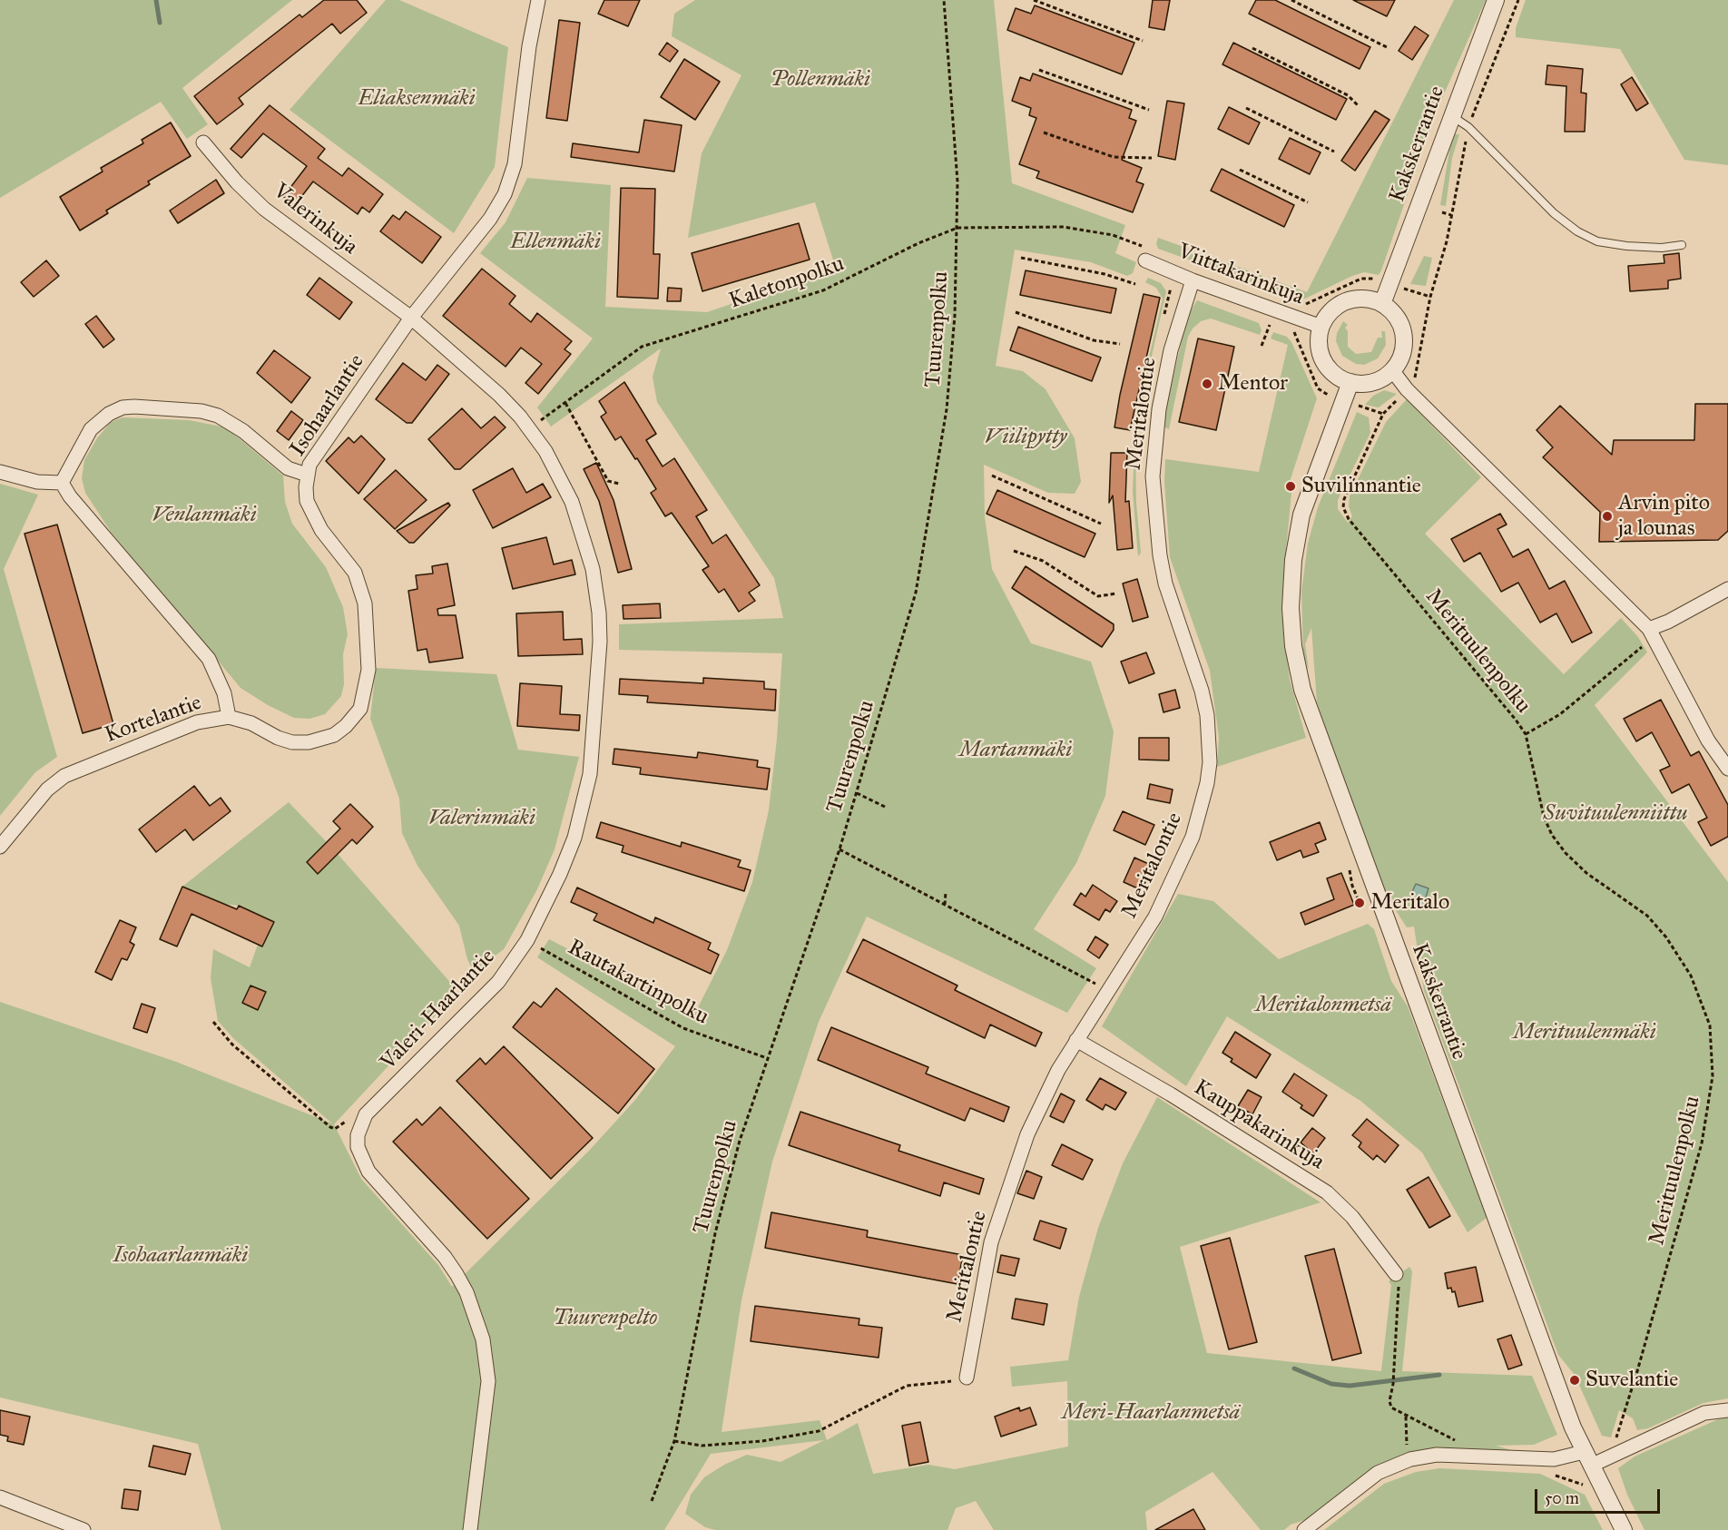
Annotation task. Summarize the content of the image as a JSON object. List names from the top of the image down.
{
  "streets": {
    "street": [
      "Kakskerrantie",
      "Valerinkuja",
      "Viittakarinkuja",
      "Isohaarlantie",
      "Meritalontie",
      "Kortelantie",
      "Valeri-Haarlantie",
      "Kauppakarinkuja"
    ],
    "path": [
      "Kaletonpolku",
      "Tuurenpolku",
      "Merituulenpolku",
      "Rautakartinpolku"
    ]
  },
  "crossings": [
    ["Kakskerrantie", "Viittakarinkuja"],
    ["Valerinkuja", "Isohaarlantie"],
    ["Valerinkuja", "Valeri-Haarlantie"],
    ["Viittakarinkuja", "Meritalontie"],
    ["Kaletonpolku", "Tuurenpolku"],
    ["Tuurenpolku", "Rautakartinpolku"],
    ["Isohaarlantie", "Kortelantie"],
    ["Isohaarlantie", "Valeri-Haarlantie"],
    ["Meritalontie", "Kauppakarinkuja"],
    ["Rautakartinpolku", "Valeri-Haarlantie"]
  ],
  "parks": [
    "Pollenmäki",
    "Eliaksenmäki",
    "Ellenmäki",
    "Viilipytty",
    "Venlanmäki",
    "Martanmäki",
    "Suvituulenniittu",
    "Valerinmäki",
    "Meritalonmetsä",
    "Merituulenmäki",
    "Isohaarlanmäki",
    "Tuurenpelto",
    "Meri-Haarlanmetsä"
  ],
  "places": [
    "Mentor",
    "Suvilinnantie",
    "Arvin pito ja lounas",
    "Meritalo",
    "Suvelantie"
  ],
  "scale_bar": "50 m"
}
